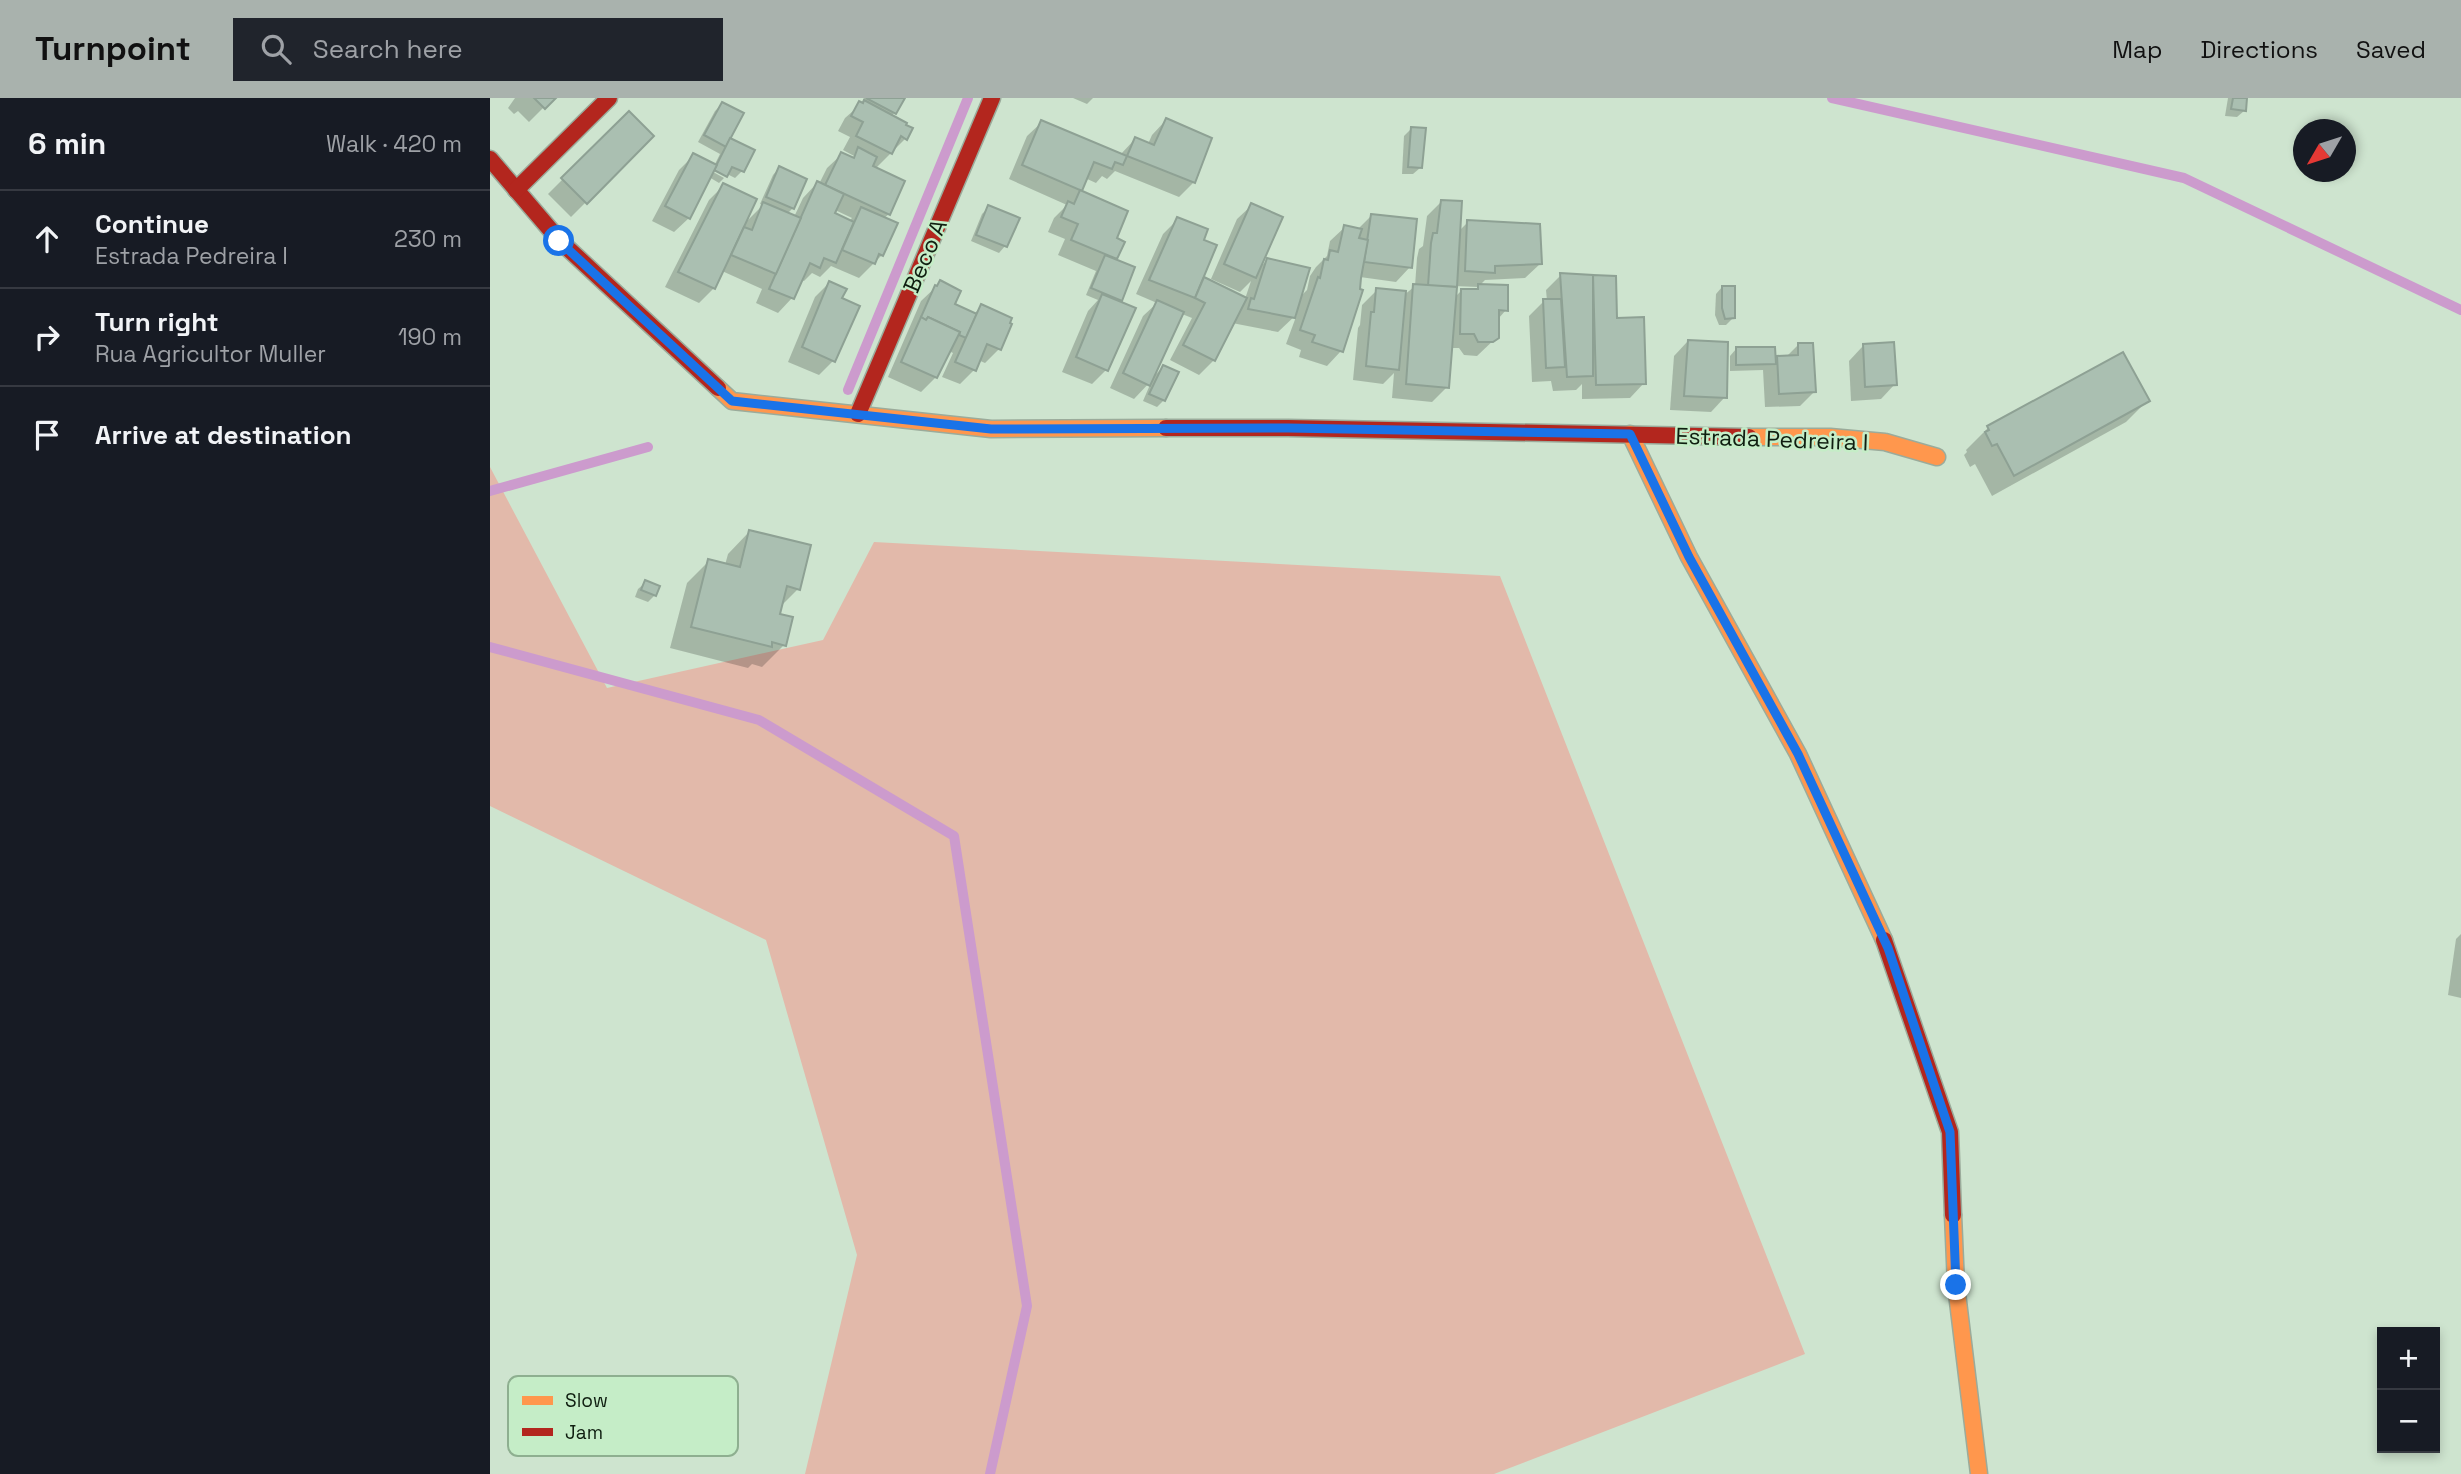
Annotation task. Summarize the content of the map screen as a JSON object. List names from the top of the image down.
{
  "streets": {
    "street": ["Beco A", "Estrada Pedreira I"]
  },
  "crossings": [
    ["Beco A", "Estrada Pedreira I"]
  ],
  "legend": ["Slow", "Jam"],
  "north": "bottom left",
  "page": {
    "header": "Turnpoint",
    "search": "Search here",
    "nav": ["Map", "Directions", "Saved"],
    "heading": ["6 min", "Walk · 420 m"],
    "list": [
      ["Continue", "Estrada Pedreira I", "230 m"],
      ["Turn right", "Rua Agricultor Muller", "190 m"],
      "Arrive at destination"
    ],
    "map_buttons": ["+", "−"]
  }
}
